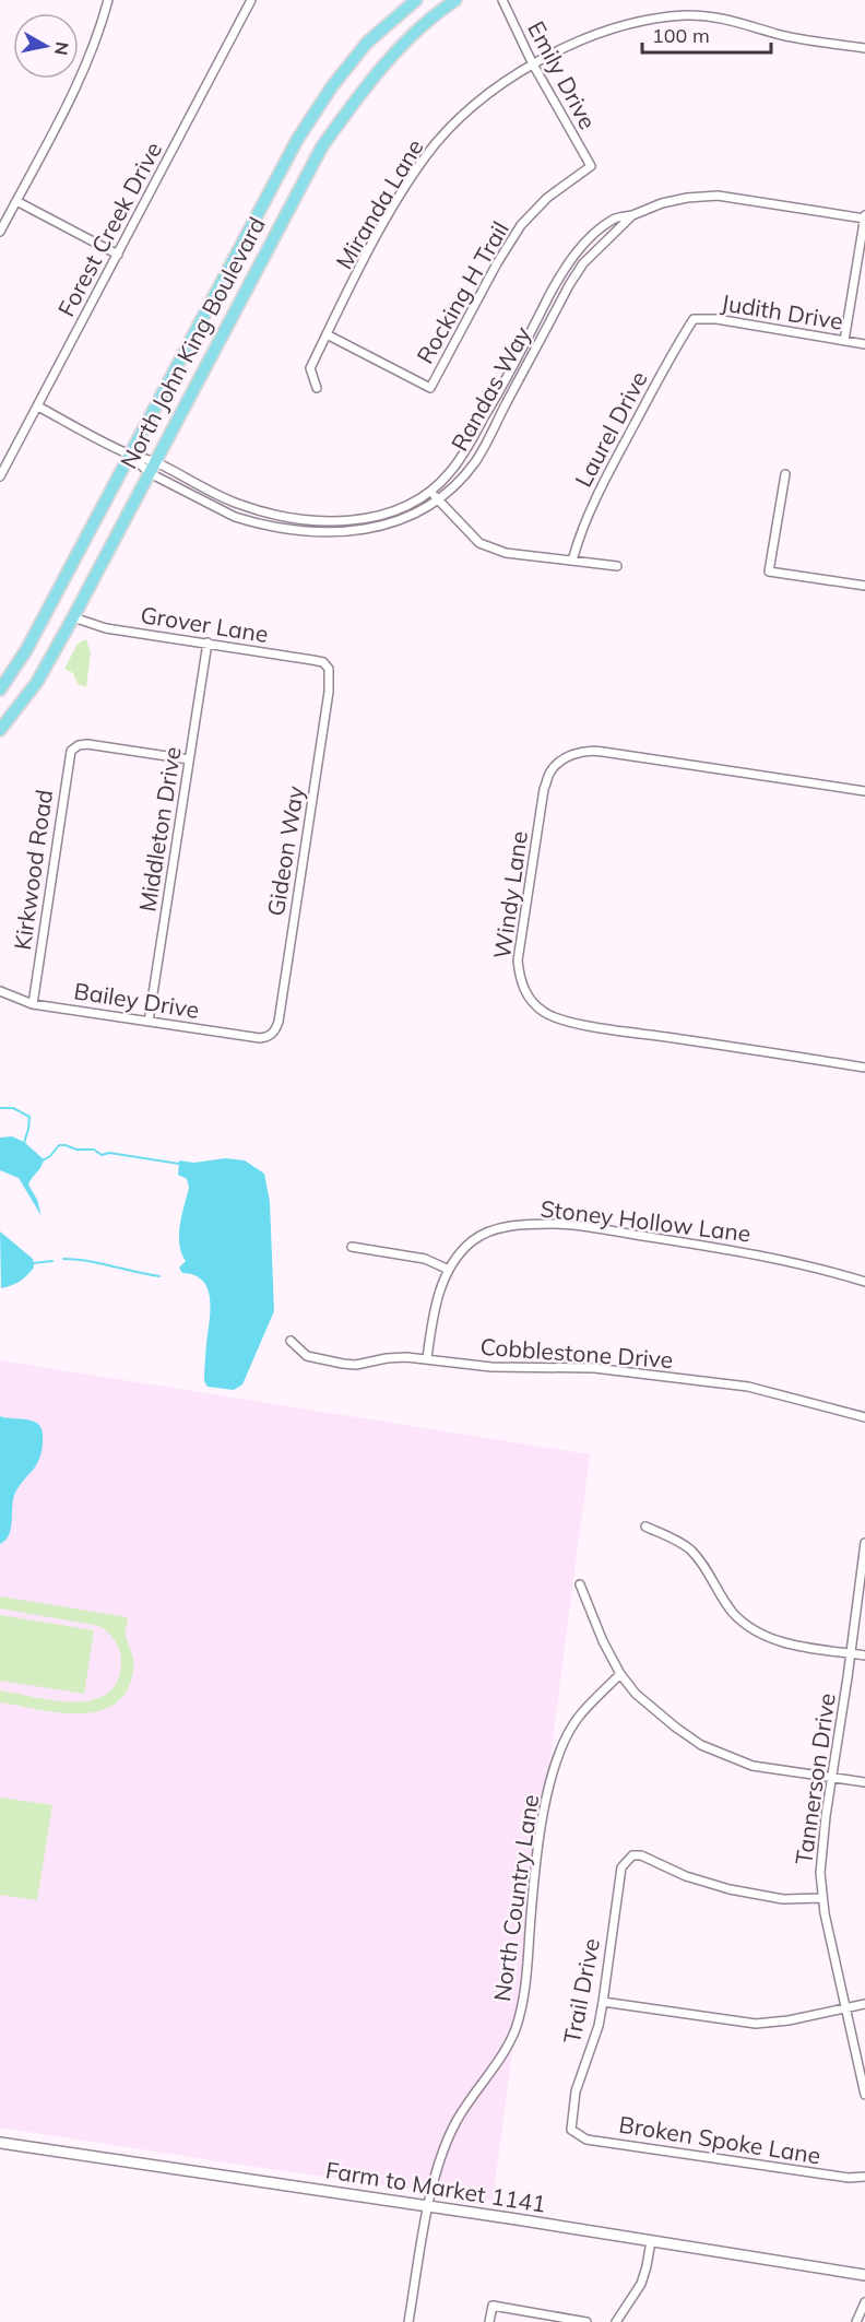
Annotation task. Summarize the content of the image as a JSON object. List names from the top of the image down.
{
  "streets": {
    "main road": ["North John King Boulevard"],
    "street": [
      "Emily Drive",
      "Miranda Lane",
      "Forest Creek Drive",
      "Rocking H Trail",
      "Judith Drive",
      "Randas Way",
      "Laurel Drive",
      "Grover Lane",
      "Middleton Drive",
      "Gideon Way",
      "Kirkwood Road",
      "Windy Lane",
      "Bailey Drive",
      "Stoney Hollow Lane",
      "Cobblestone Drive",
      "Tannerson Drive",
      "North Country Lane",
      "Trail Drive",
      "Broken Spoke Lane",
      "Farm to Market 1141"
    ]
  },
  "crossings": [
    ["Emily Drive", "Miranda Lane"],
    ["Emily Drive", "Rocking H Trail"],
    ["Miranda Lane", "Rocking H Trail"],
    ["Forest Creek Drive", "Randas Way"],
    ["Judith Drive", "Laurel Drive"],
    ["North John King Boulevard", "Randas Way"],
    ["North John King Boulevard", "Grover Lane"],
    ["Grover Lane", "Middleton Drive"],
    ["Grover Lane", "Gideon Way"],
    ["Middleton Drive", "Kirkwood Road"],
    ["Middleton Drive", "Bailey Drive"],
    ["Gideon Way", "Bailey Drive"],
    ["Kirkwood Road", "Bailey Drive"],
    ["Stoney Hollow Lane", "Cobblestone Drive"],
    ["Tannerson Drive", "Trail Drive"],
    ["North Country Lane", "Farm to Market 1141"],
    ["Trail Drive", "Broken Spoke Lane"]
  ],
  "scale_bar": "100 m",
  "north": "right"
}
